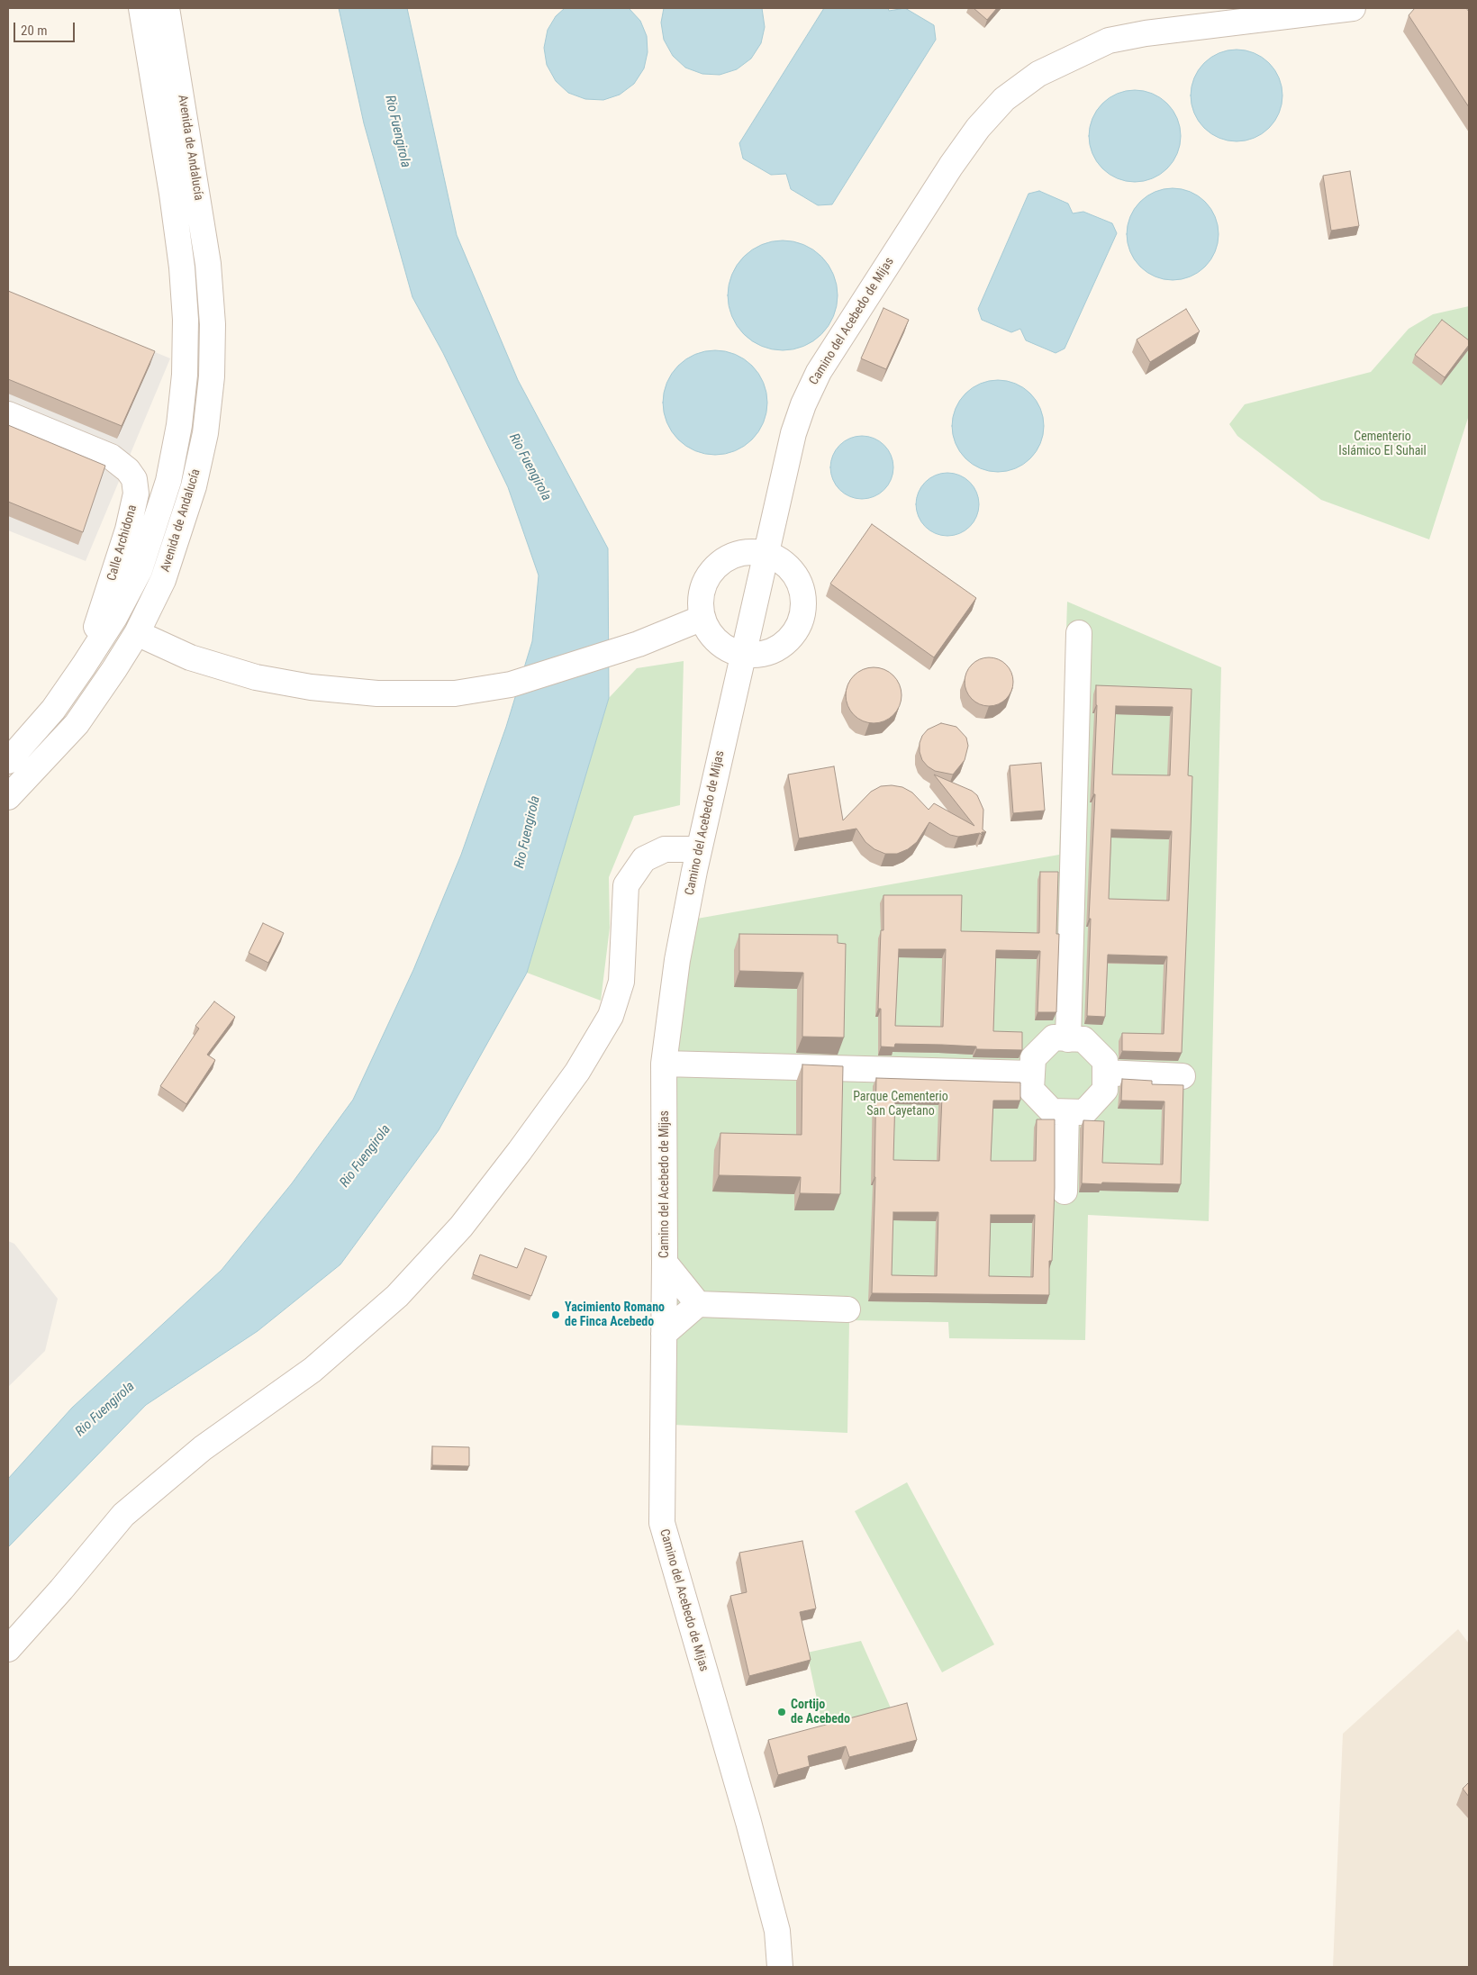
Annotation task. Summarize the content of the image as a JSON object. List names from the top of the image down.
{
  "streets": {
    "street": ["Avenida de Andalucía", "Camino del Acebedo de Mijas", "Calle Archidona"]
  },
  "crossings": [
    ["Avenida de Andalucía", "Calle Archidona"]
  ],
  "water": ["Rio Fuengirola"],
  "parks": ["Cementerio Islámico El Suhail", "Parque Cementerio San Cayetano"],
  "places": ["Yacimiento Romano de Finca Acebedo", "Cortijo de Acebedo"],
  "scale_bar": "20 m"
}
